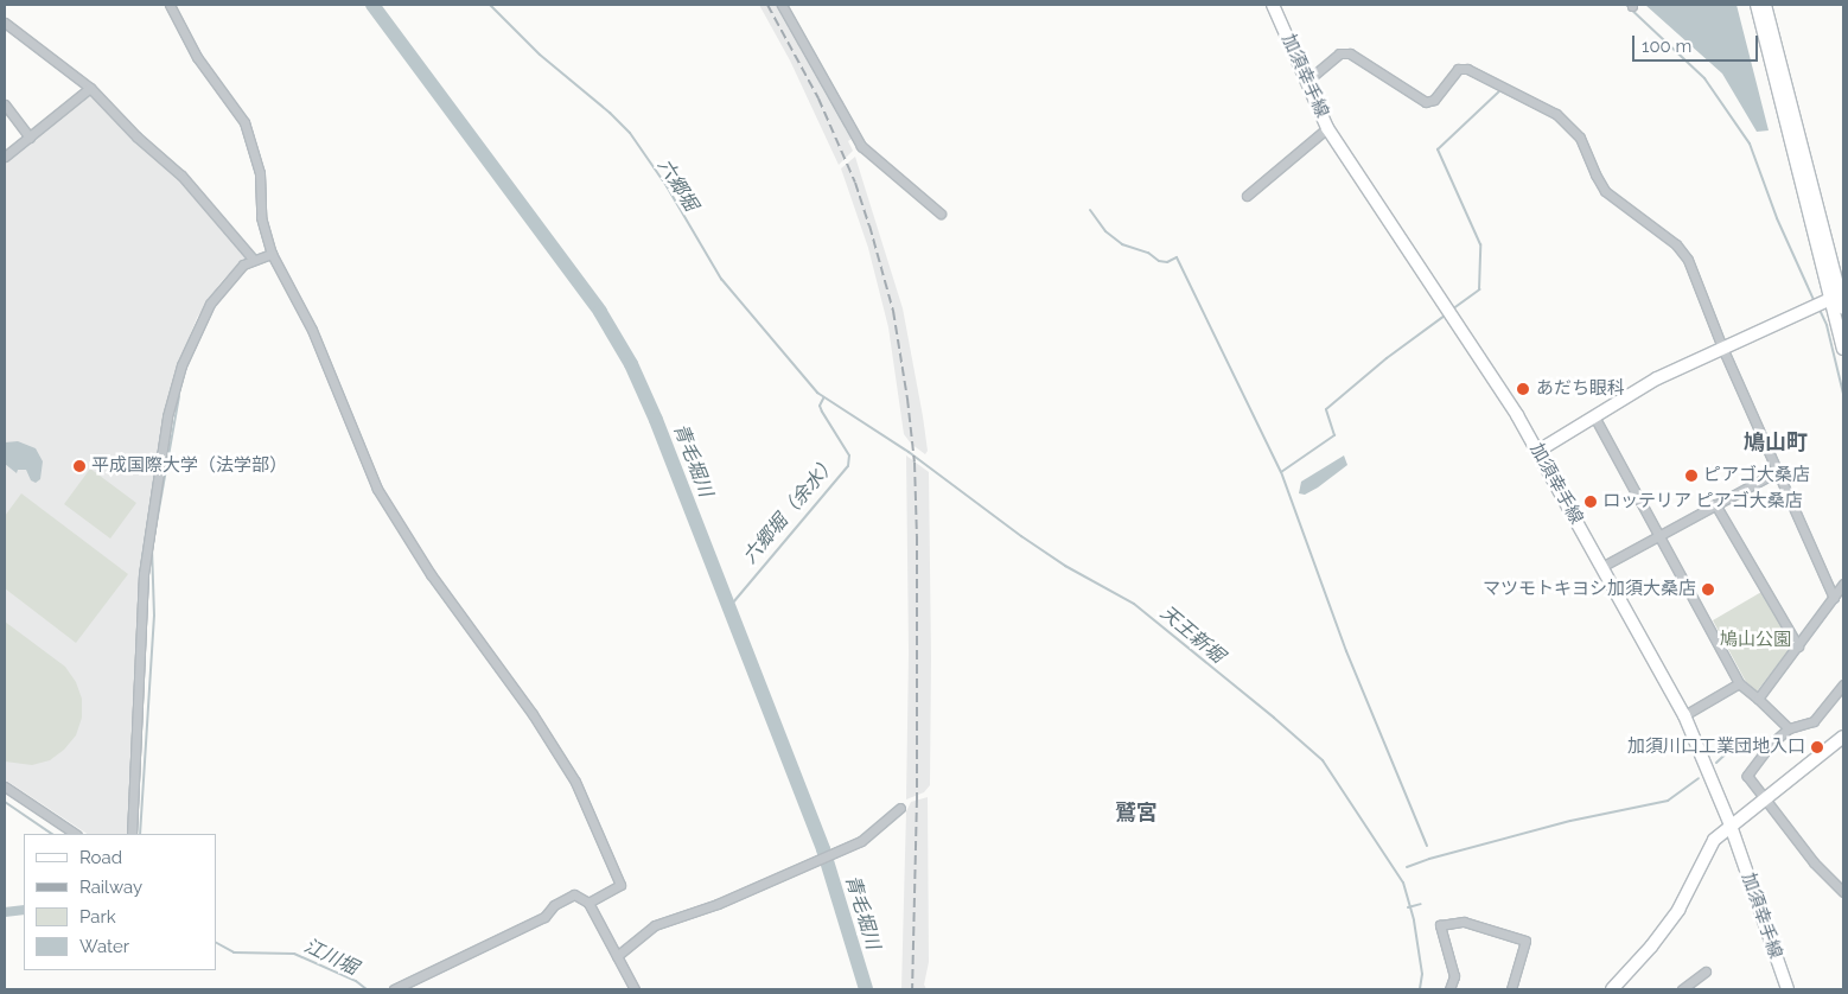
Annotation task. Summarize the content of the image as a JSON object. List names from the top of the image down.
{
  "streets": {
    "street": ["加須幸手線"]
  },
  "districts": ["鳩山町", "鷲宮"],
  "water": [
    "六郷堀",
    "青毛堀川",
    "六郷堀（余水）",
    "天王新堀",
    "江川堀"
  ],
  "parks": ["鳩山公園"],
  "places": [
    "あだち眼科",
    "平成国際大学（法学部）",
    "ピアゴ大桑店",
    "ロッテリア ピアゴ大桑店",
    "マツモトキヨシ加須大桑店",
    "加須川口工業団地入口"
  ],
  "legend": [
    "Road",
    "Railway",
    "Park",
    "Water"
  ],
  "scale_bar": "100 m"
}
